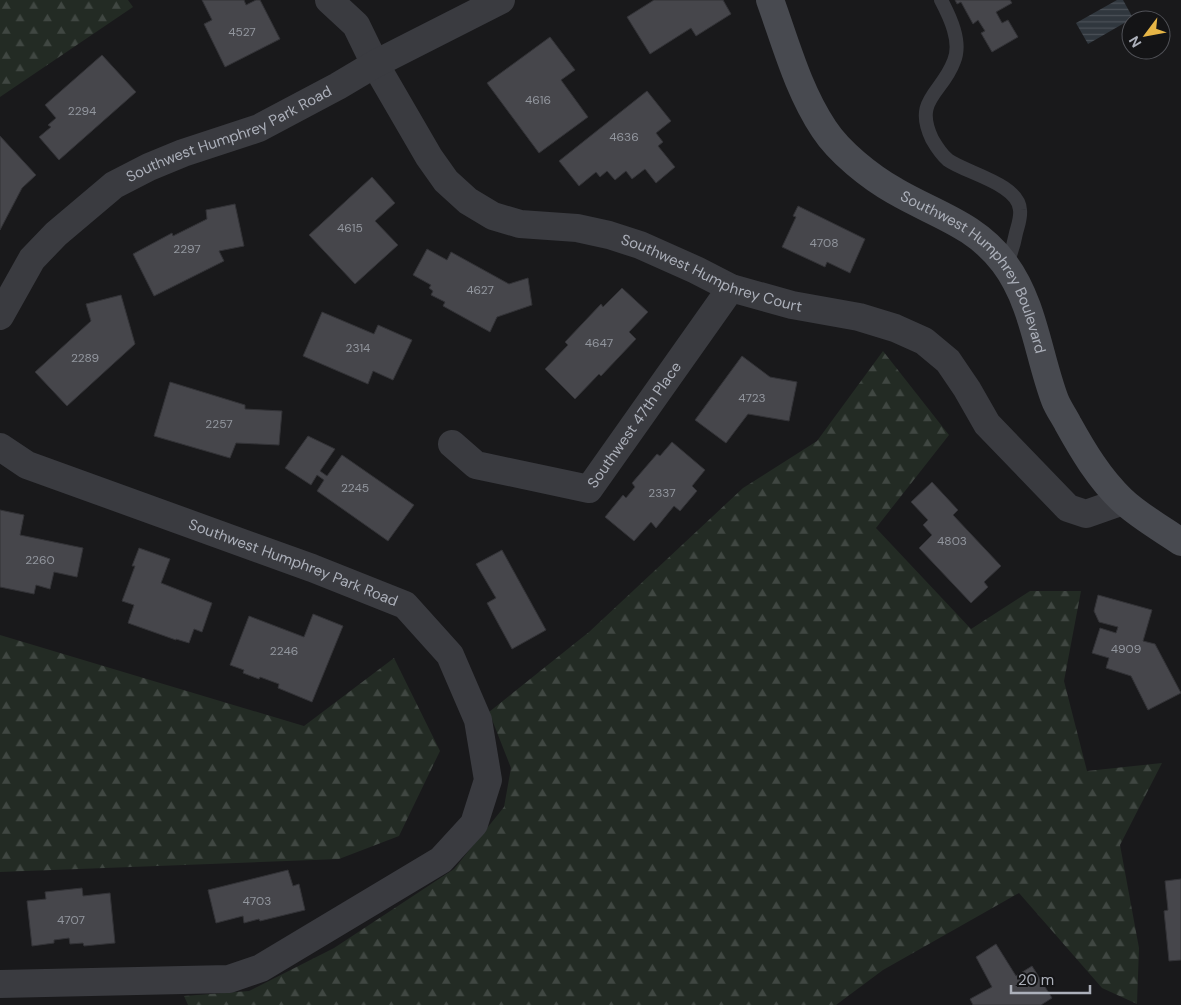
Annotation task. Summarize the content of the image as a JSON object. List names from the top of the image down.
{
  "streets": {
    "main road": ["Southwest Humphrey Boulevard"],
    "street": ["Southwest Humphrey Park Road", "Southwest Humphrey Court", "Southwest 47th Place"]
  },
  "crossings": [
    ["Southwest Humphrey Park Road", "Southwest Humphrey Court"],
    ["Southwest Humphrey Court", "Southwest Humphrey Boulevard"],
    ["Southwest Humphrey Court", "Southwest 47th Place"]
  ],
  "house_numbers": [
    "4527",
    "4616",
    "2294",
    "4636",
    "4615",
    "4708",
    "2297",
    "4627",
    "4647",
    "2314",
    "2289",
    "4723",
    "2257",
    "2245",
    "2337",
    "4803",
    "2260",
    "4909",
    "2246",
    "4703",
    "4707"
  ],
  "scale_bar": "20 m",
  "north": "bottom left"
}
